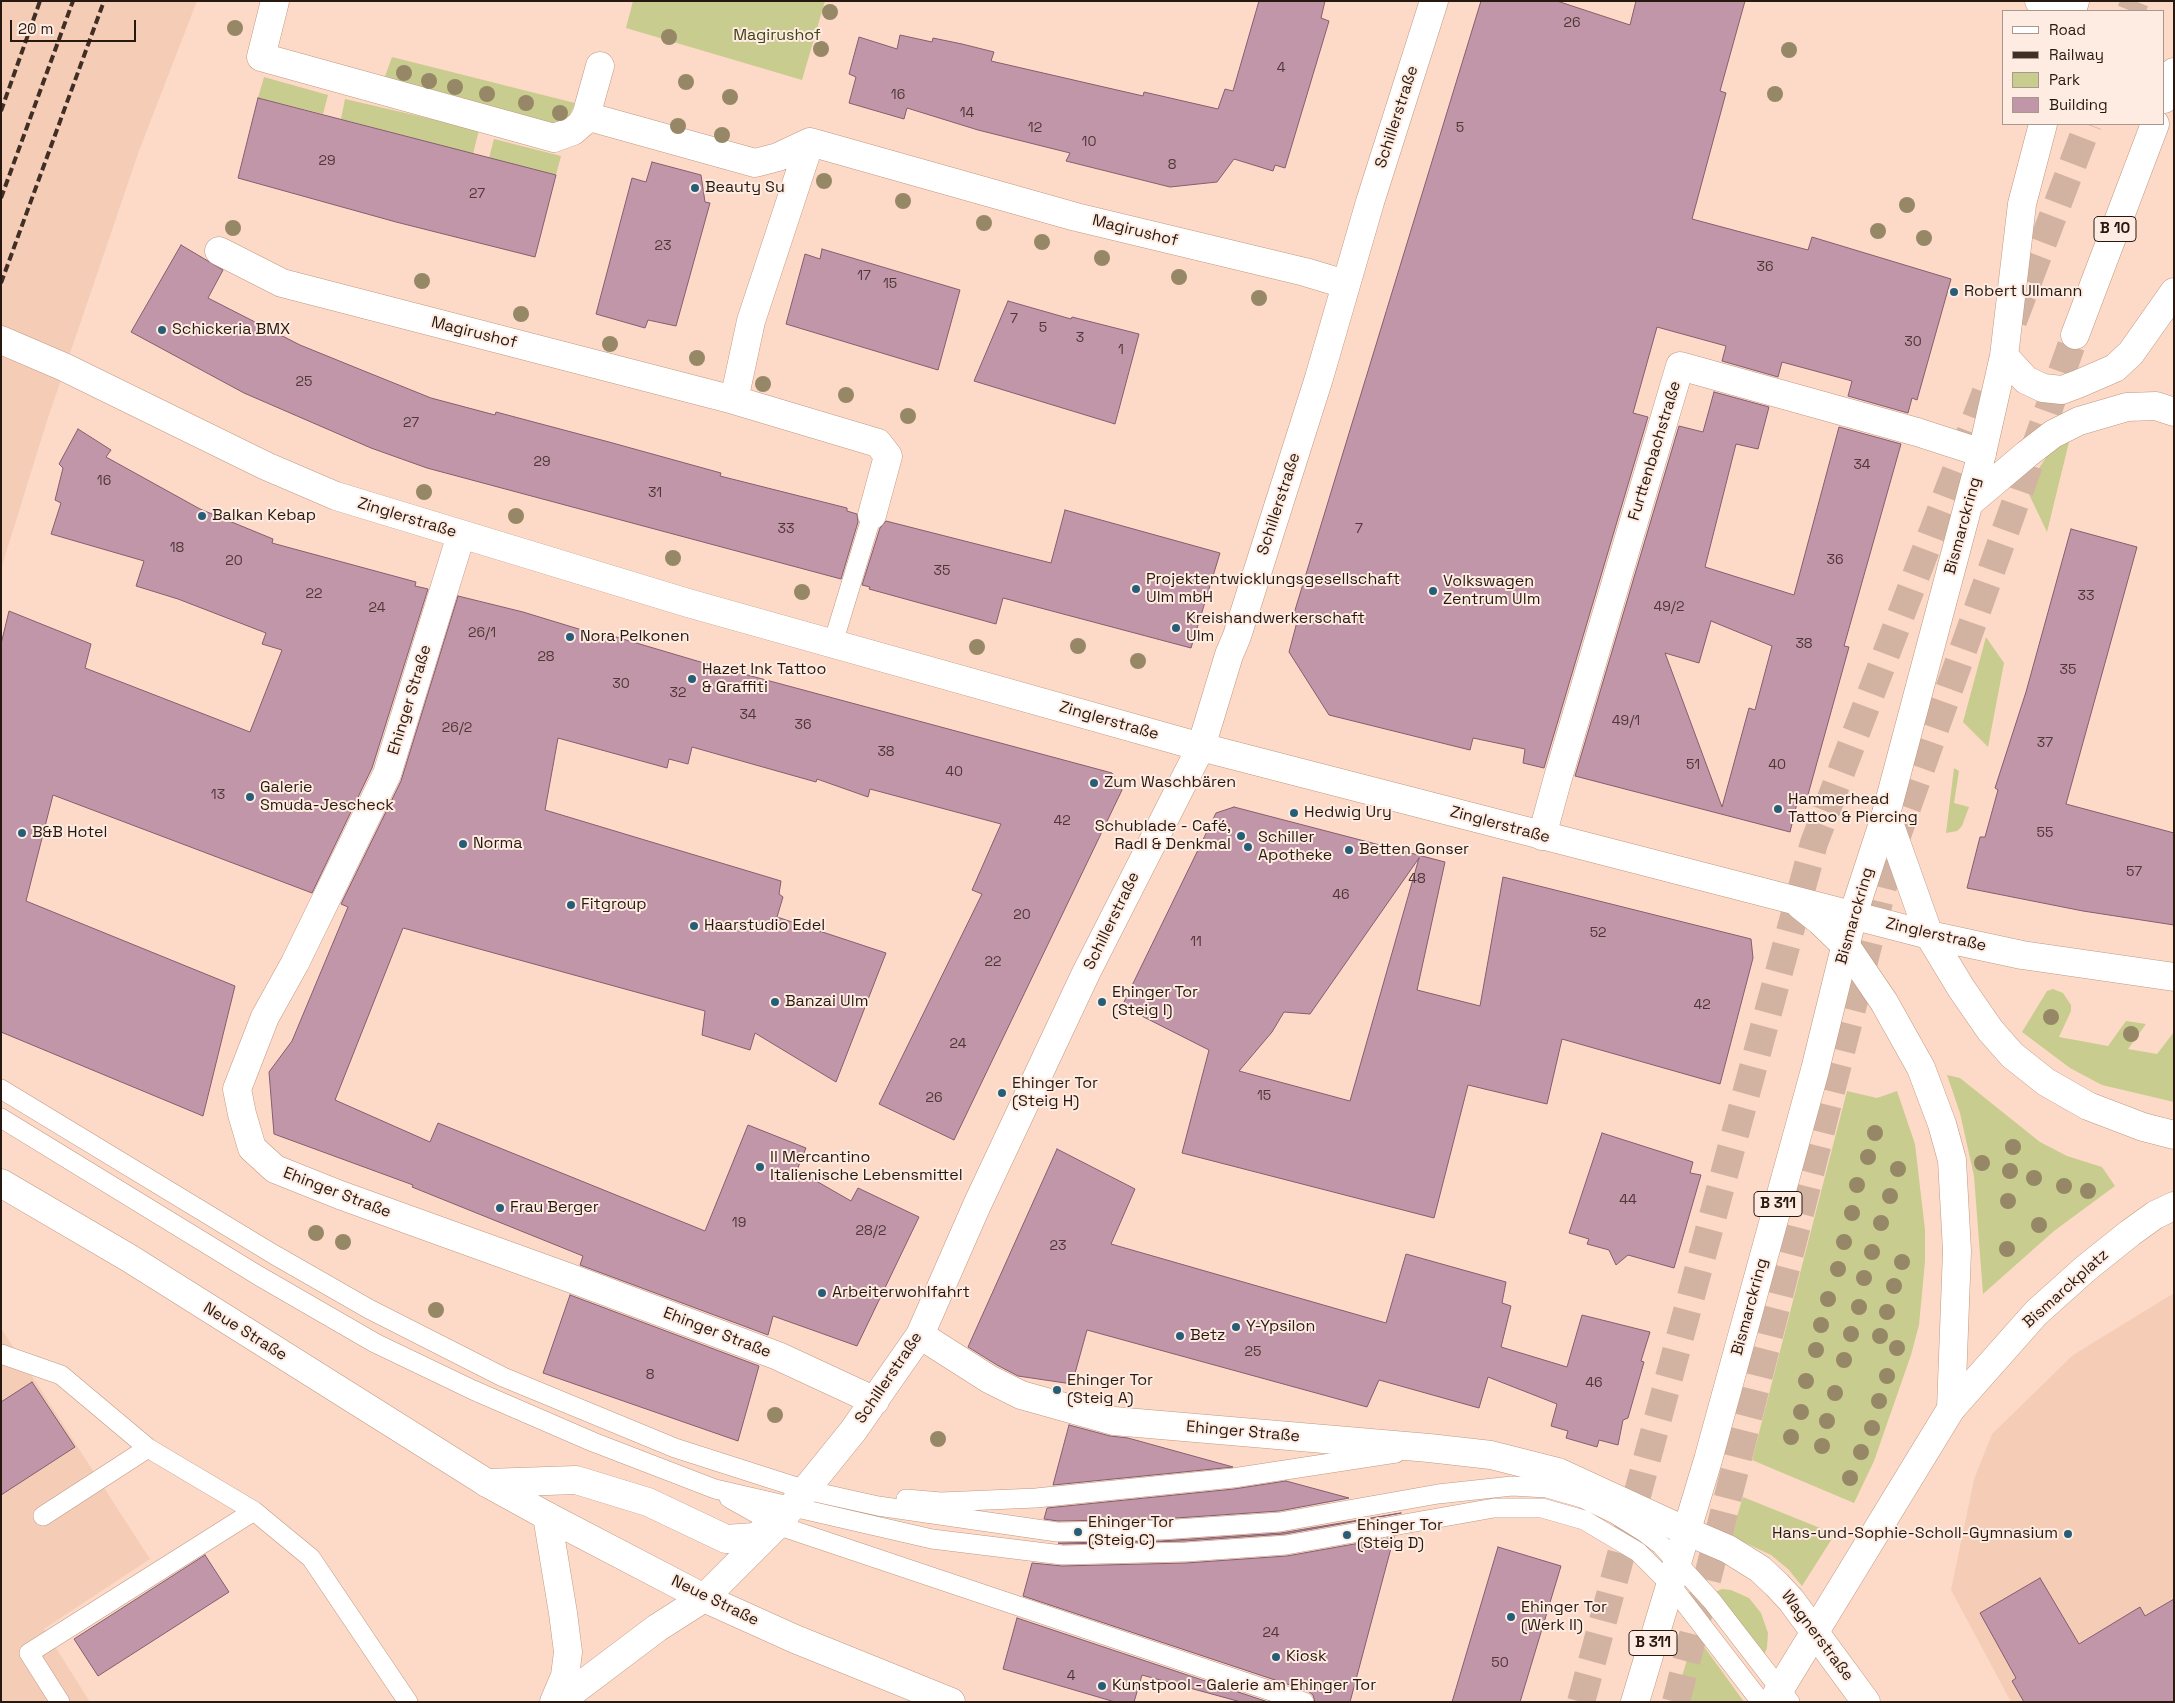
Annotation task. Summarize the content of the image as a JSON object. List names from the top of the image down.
{
  "streets": {
    "main road": [
      "Schillerstraße",
      "B 10",
      "Magirushof",
      "Furttenbachstraße",
      "Zinglerstraße",
      "Bismarckring",
      "Ehinger Straße",
      "B 311",
      "Bismarckplatz",
      "Neue Straße",
      "Wagnerstraße"
    ]
  },
  "crossings": [
    ["Schillerstraße", "Magirushof"],
    ["Schillerstraße", "Zinglerstraße"],
    ["Schillerstraße", "Ehinger Straße"],
    ["Schillerstraße", "Neue Straße"],
    ["Furttenbachstraße", "Zinglerstraße"],
    ["Furttenbachstraße", "Bismarckring"],
    ["Zinglerstraße", "Bismarckring"],
    ["Zinglerstraße", "Ehinger Straße"],
    ["Bismarckring", "Ehinger Straße"],
    ["Bismarckring", "Wagnerstraße"],
    ["Ehinger Straße", "Wagnerstraße"]
  ],
  "parks": ["Magirushof"],
  "places": [
    "Beauty Su",
    "Robert Ullmann",
    "Schickeria BMX",
    "Balkan Kebap",
    "Projektentwicklungsgesellschaft Ulm mbH",
    "Volkswagen Zentrum Ulm",
    "Kreishandwerkerschaft Ulm",
    "Nora Pelkonen",
    "Hazet Ink Tattoo & Graffiti",
    "Zum Waschbären",
    "Galerie Smuda-Jescheck",
    "Hammerhead Tattoo & Piercing",
    "Hedwig Ury",
    "B&B Hotel",
    "Schublade - Café, Radl & Denkmal",
    "Norma",
    "Schiller Apotheke",
    "Betten Gonser",
    "Fitgroup",
    "Haarstudio Edel",
    "Banzai Ulm",
    "Ehinger Tor (Steig I)",
    "Ehinger Tor (Steig H)",
    "Il Mercantino Italienische Lebensmittel",
    "Frau Berger",
    "Arbeiterwohlfahrt",
    "Y-Ypsilon",
    "Betz",
    "Ehinger Tor (Steig A)",
    "Ehinger Tor (Steig C)",
    "Hans-und-Sophie-Scholl-Gymnasium",
    "Ehinger Tor (Steig D)",
    "Ehinger Tor (Werk II)",
    "Kiosk",
    "Kunstpool - Galerie am Ehinger Tor"
  ],
  "house_numbers": [
    "26",
    "4",
    "16",
    "14",
    "12",
    "5",
    "10",
    "29",
    "8",
    "27",
    "23",
    "36",
    "17",
    "15",
    "7",
    "5",
    "3",
    "30",
    "1",
    "25",
    "27",
    "29",
    "34",
    "16",
    "31",
    "33",
    "7",
    "18",
    "36",
    "20",
    "35",
    "22",
    "33",
    "49/2",
    "24",
    "26/1",
    "38",
    "28",
    "35",
    "30",
    "32",
    "34",
    "49/1",
    "36",
    "26/2",
    "37",
    "38",
    "51",
    "40",
    "40",
    "13",
    "42",
    "55",
    "57",
    "48",
    "46",
    "20",
    "52",
    "11",
    "22",
    "42",
    "24",
    "15",
    "26",
    "44",
    "19",
    "28/2",
    "23",
    "25",
    "8",
    "46",
    "24",
    "50",
    "4"
  ],
  "legend": [
    "Road",
    "Railway",
    "Park",
    "Building"
  ],
  "scale_bar": "20 m"
}
